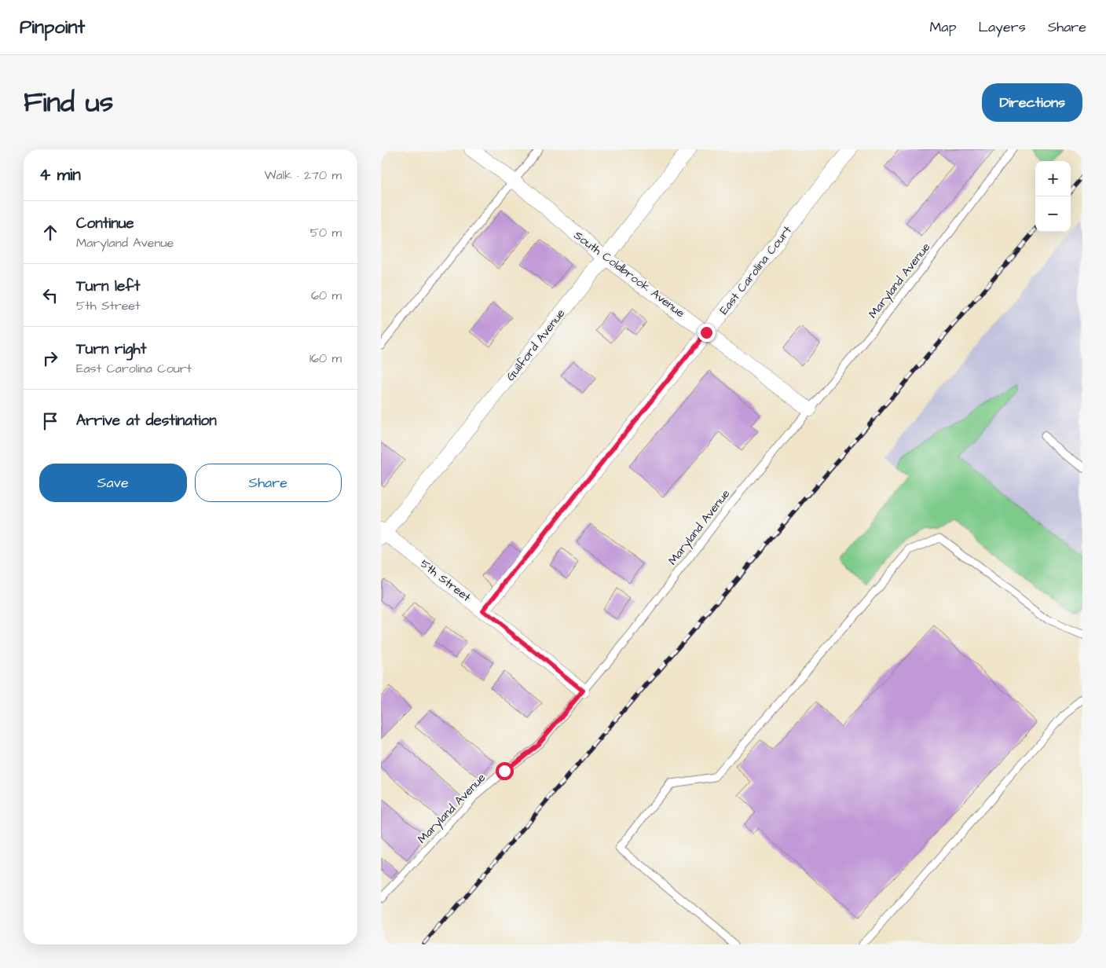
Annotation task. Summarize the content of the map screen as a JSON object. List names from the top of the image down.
{
  "streets": {
    "street": [
      "East Carolina Court",
      "South Coldbrook Avenue",
      "Guilford Avenue",
      "5th Street"
    ],
    "lane": ["Maryland Avenue"]
  },
  "crossings": [
    ["East Carolina Court", "South Coldbrook Avenue"],
    ["East Carolina Court", "5th Street"],
    ["South Coldbrook Avenue", "Maryland Avenue"],
    ["South Coldbrook Avenue", "Guilford Avenue"],
    ["Maryland Avenue", "5th Street"],
    ["Guilford Avenue", "5th Street"]
  ],
  "page": {
    "header": "Pinpoint",
    "nav": ["Map", "Layers", "Share"],
    "title": "Find us",
    "buttons": [
      "Directions",
      ["Save", "Share"]
    ],
    "heading": ["4 min", "Walk · 270 m"],
    "map_buttons": ["+", "−"],
    "list": [
      ["Continue", "Maryland Avenue", "50 m"],
      ["Turn left", "5th Street", "60 m"],
      ["Turn right", "East Carolina Court", "160 m"],
      "Arrive at destination"
    ]
  }
}
